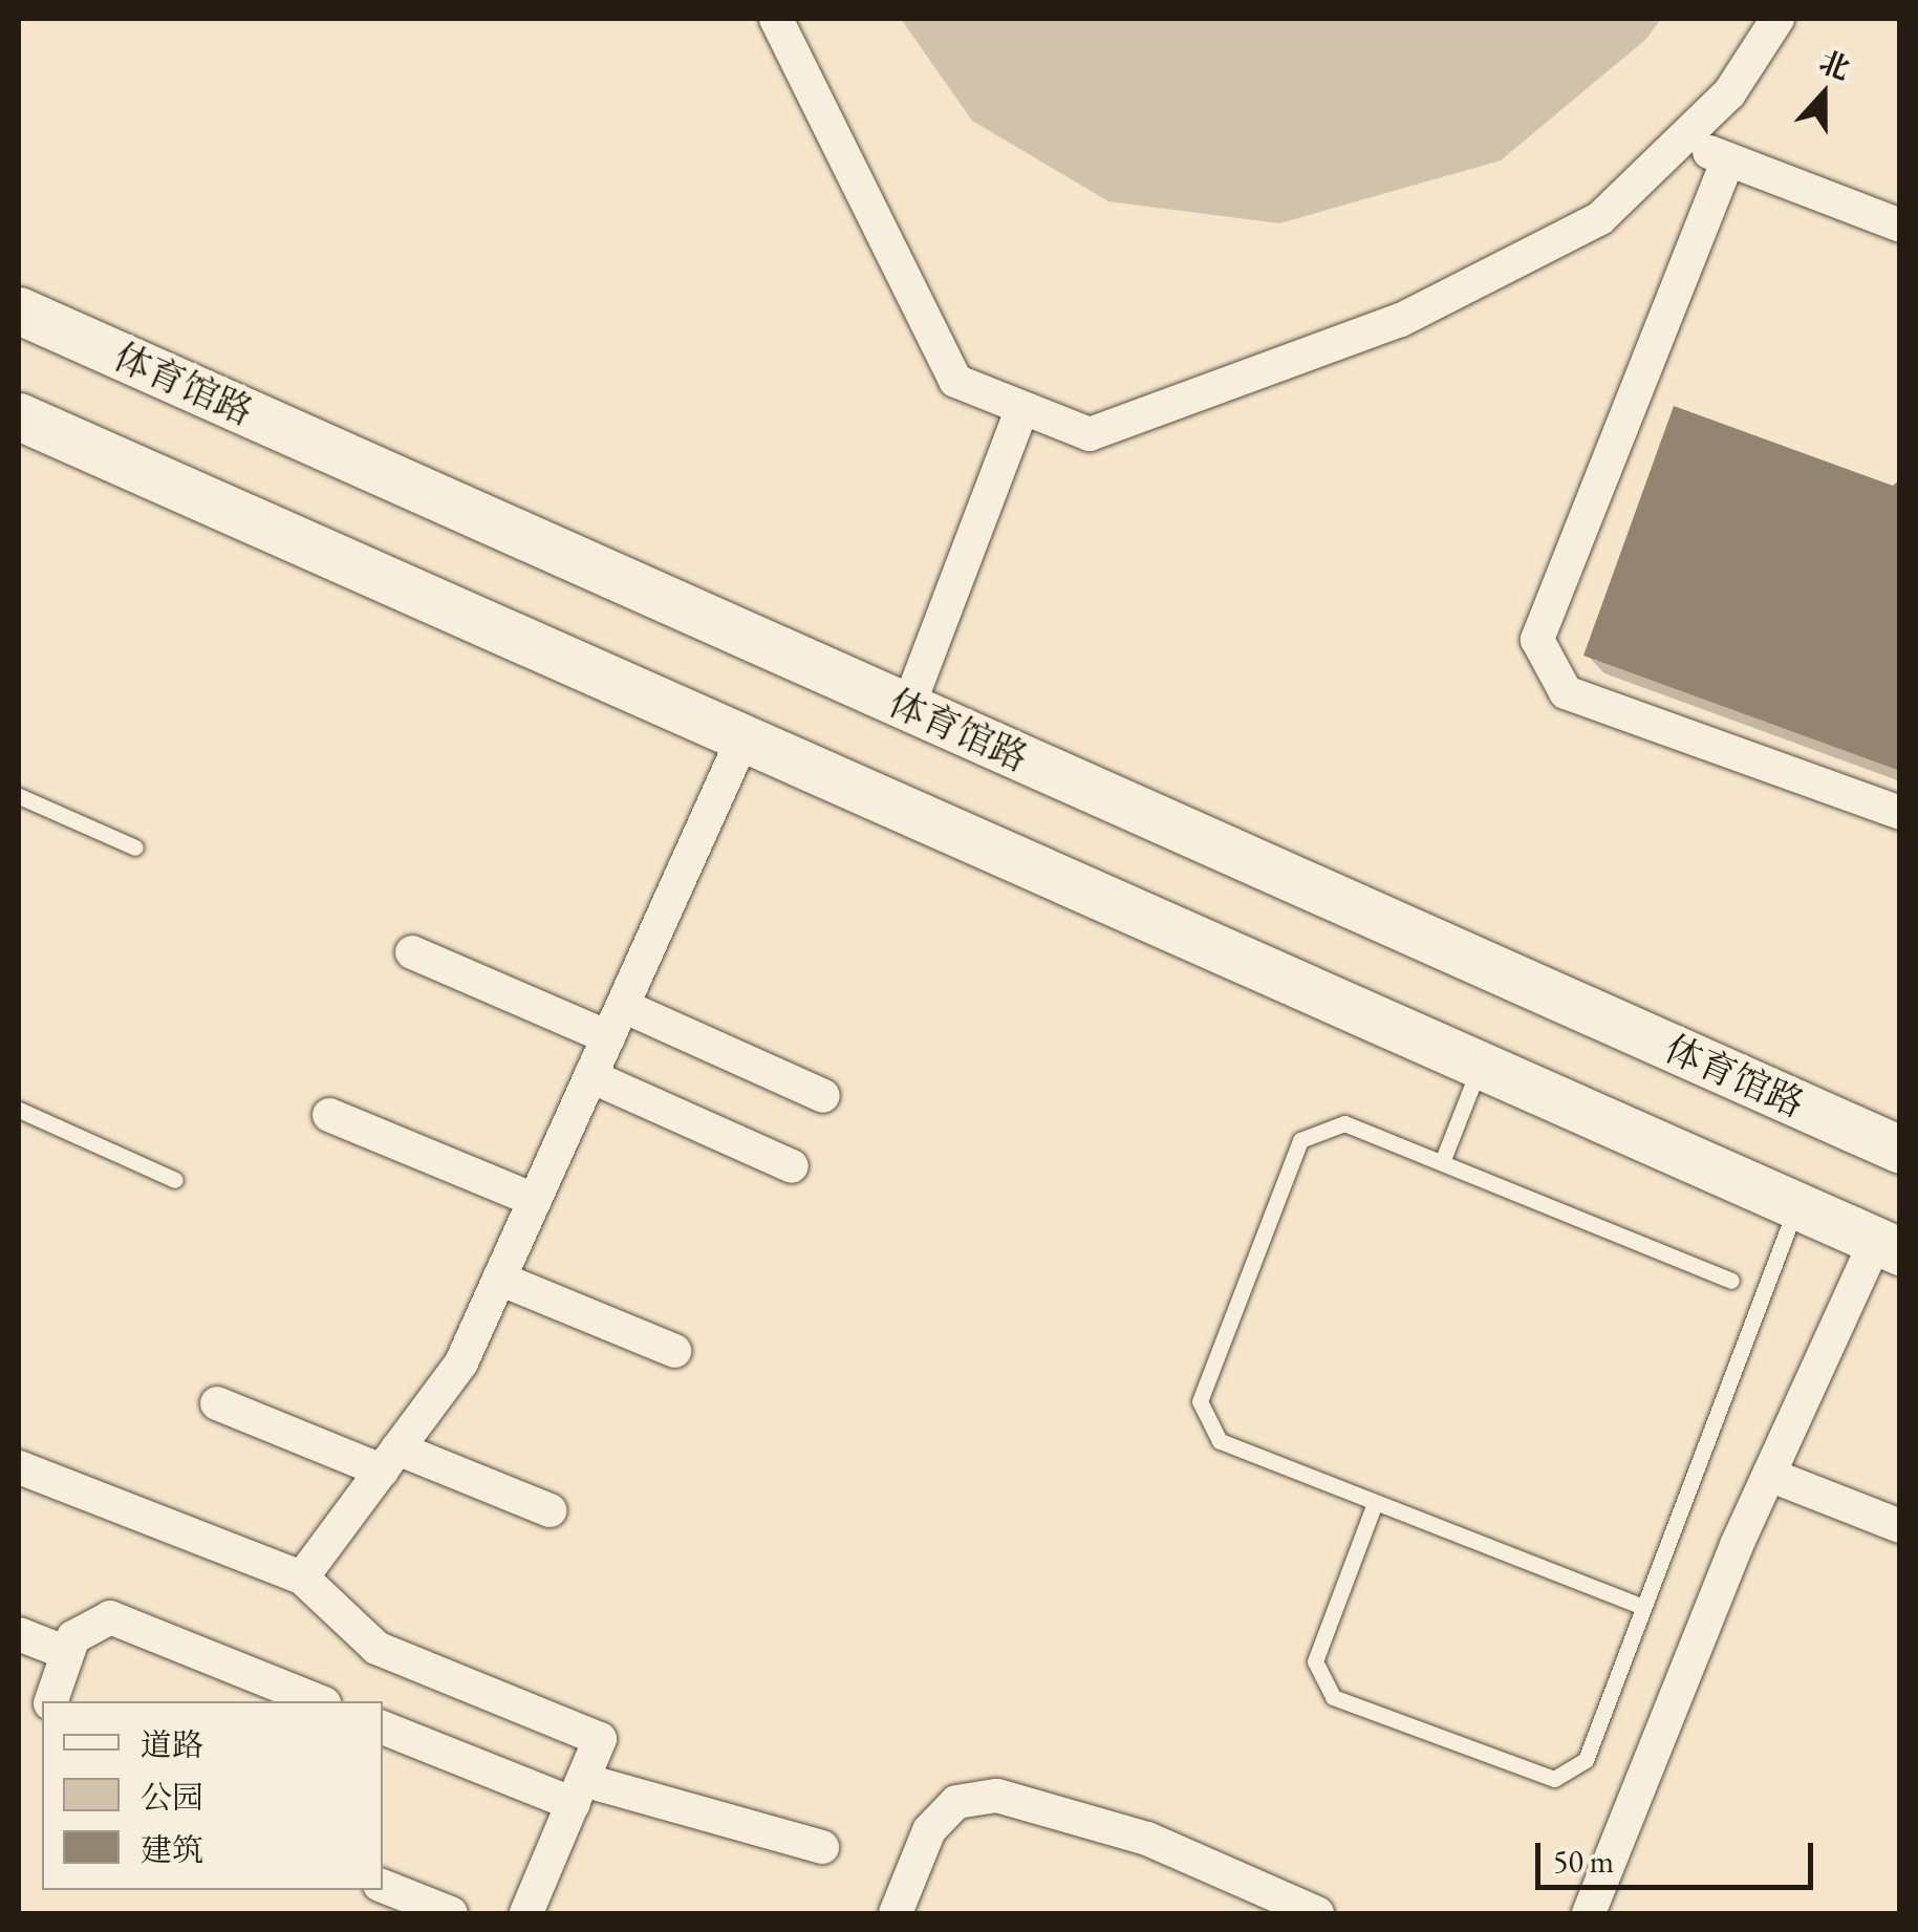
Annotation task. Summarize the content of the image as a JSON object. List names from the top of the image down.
{
  "streets": {
    "main road": ["体育馆路"]
  },
  "legend": ["道路", "公园", "建筑"],
  "scale_bar": "50 m",
  "north": "top"
}
